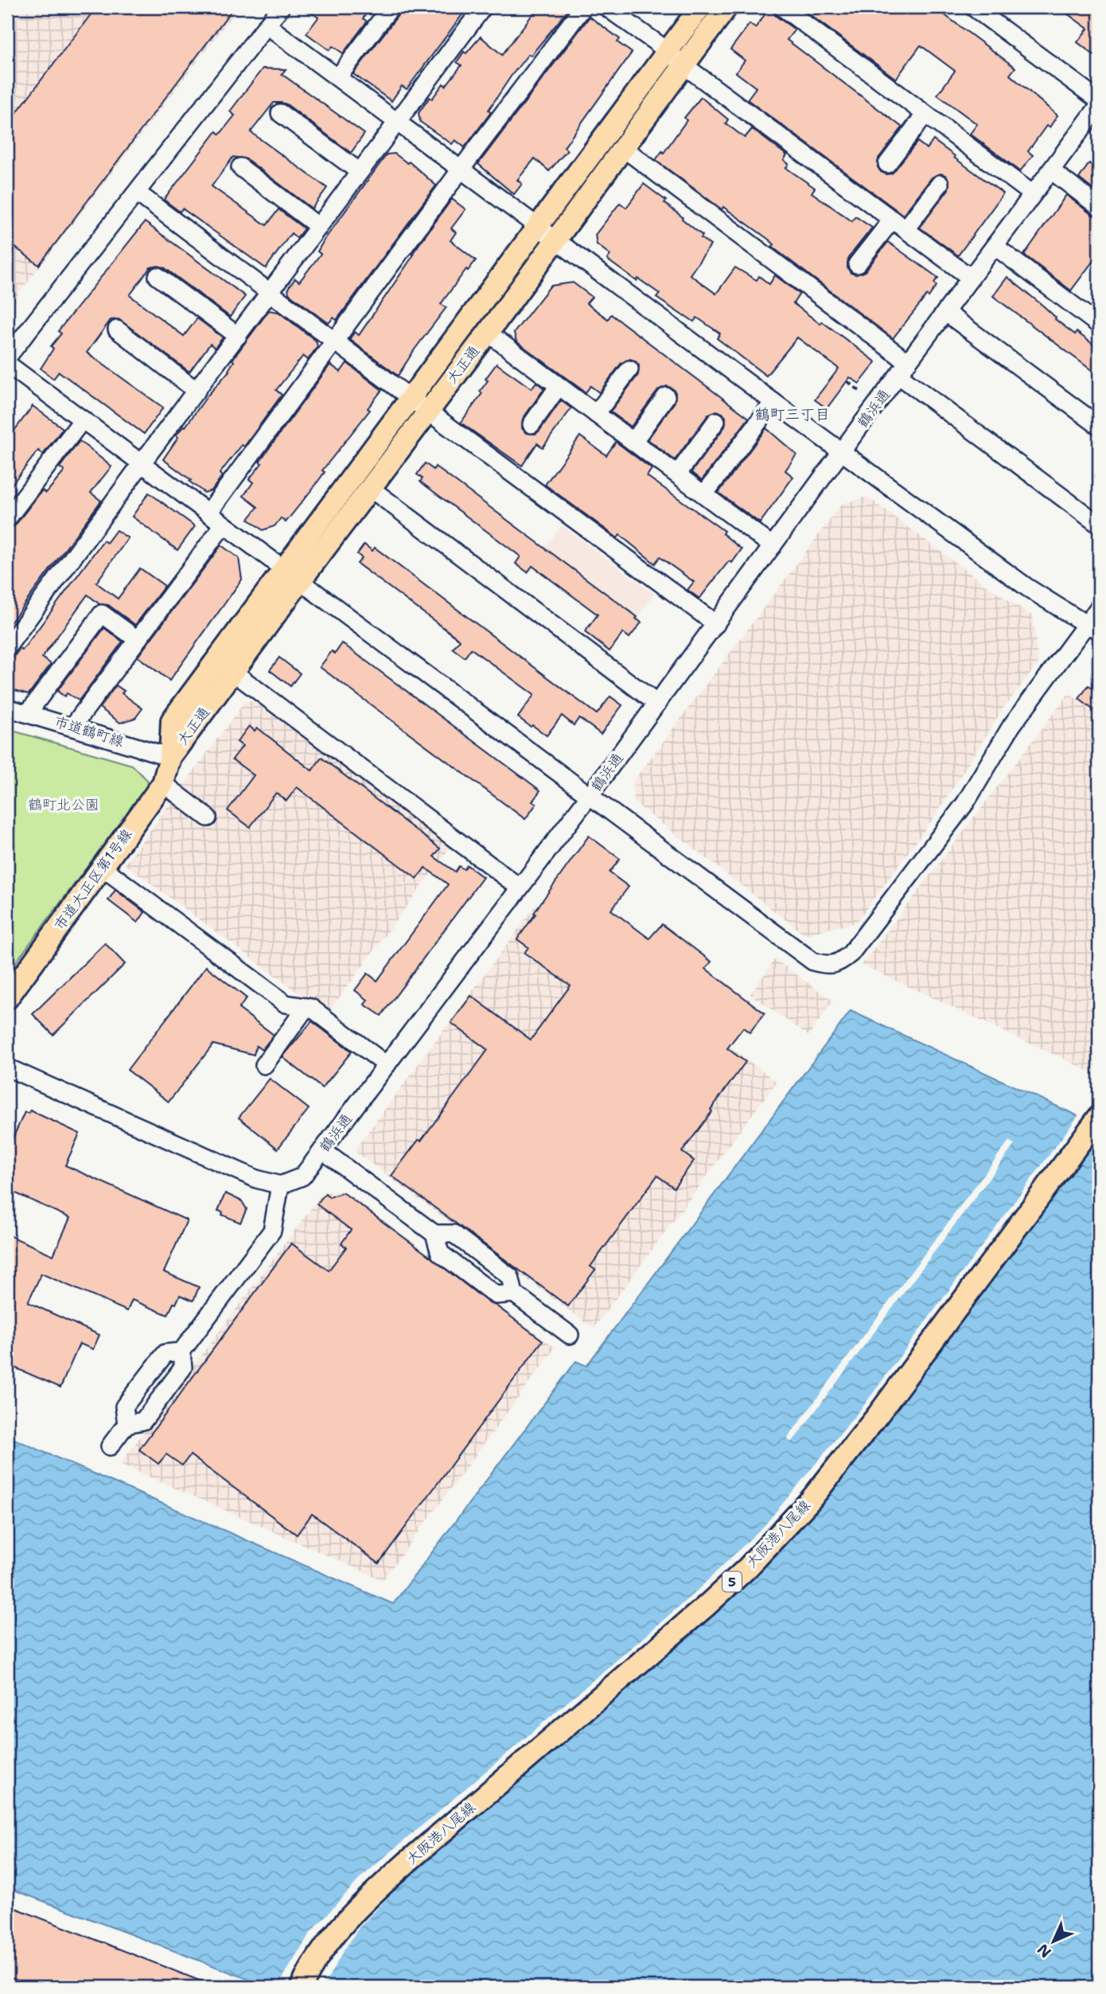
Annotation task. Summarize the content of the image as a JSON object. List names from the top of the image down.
{
  "streets": {
    "main road": [
      "大正通",
      "市道大正区第1号線",
      "大阪港八尾線",
      "5"
    ],
    "street": ["鶴浜通", "市道鶴町線"]
  },
  "crossings": [
    ["大正通", "市道鶴町線"],
    ["大正通", "市道大正区第1号線"],
    ["市道鶴町線", "市道大正区第1号線"]
  ],
  "districts": ["鶴町三丁目"],
  "parks": ["鶴町北公園"],
  "north": "bottom left"
}
